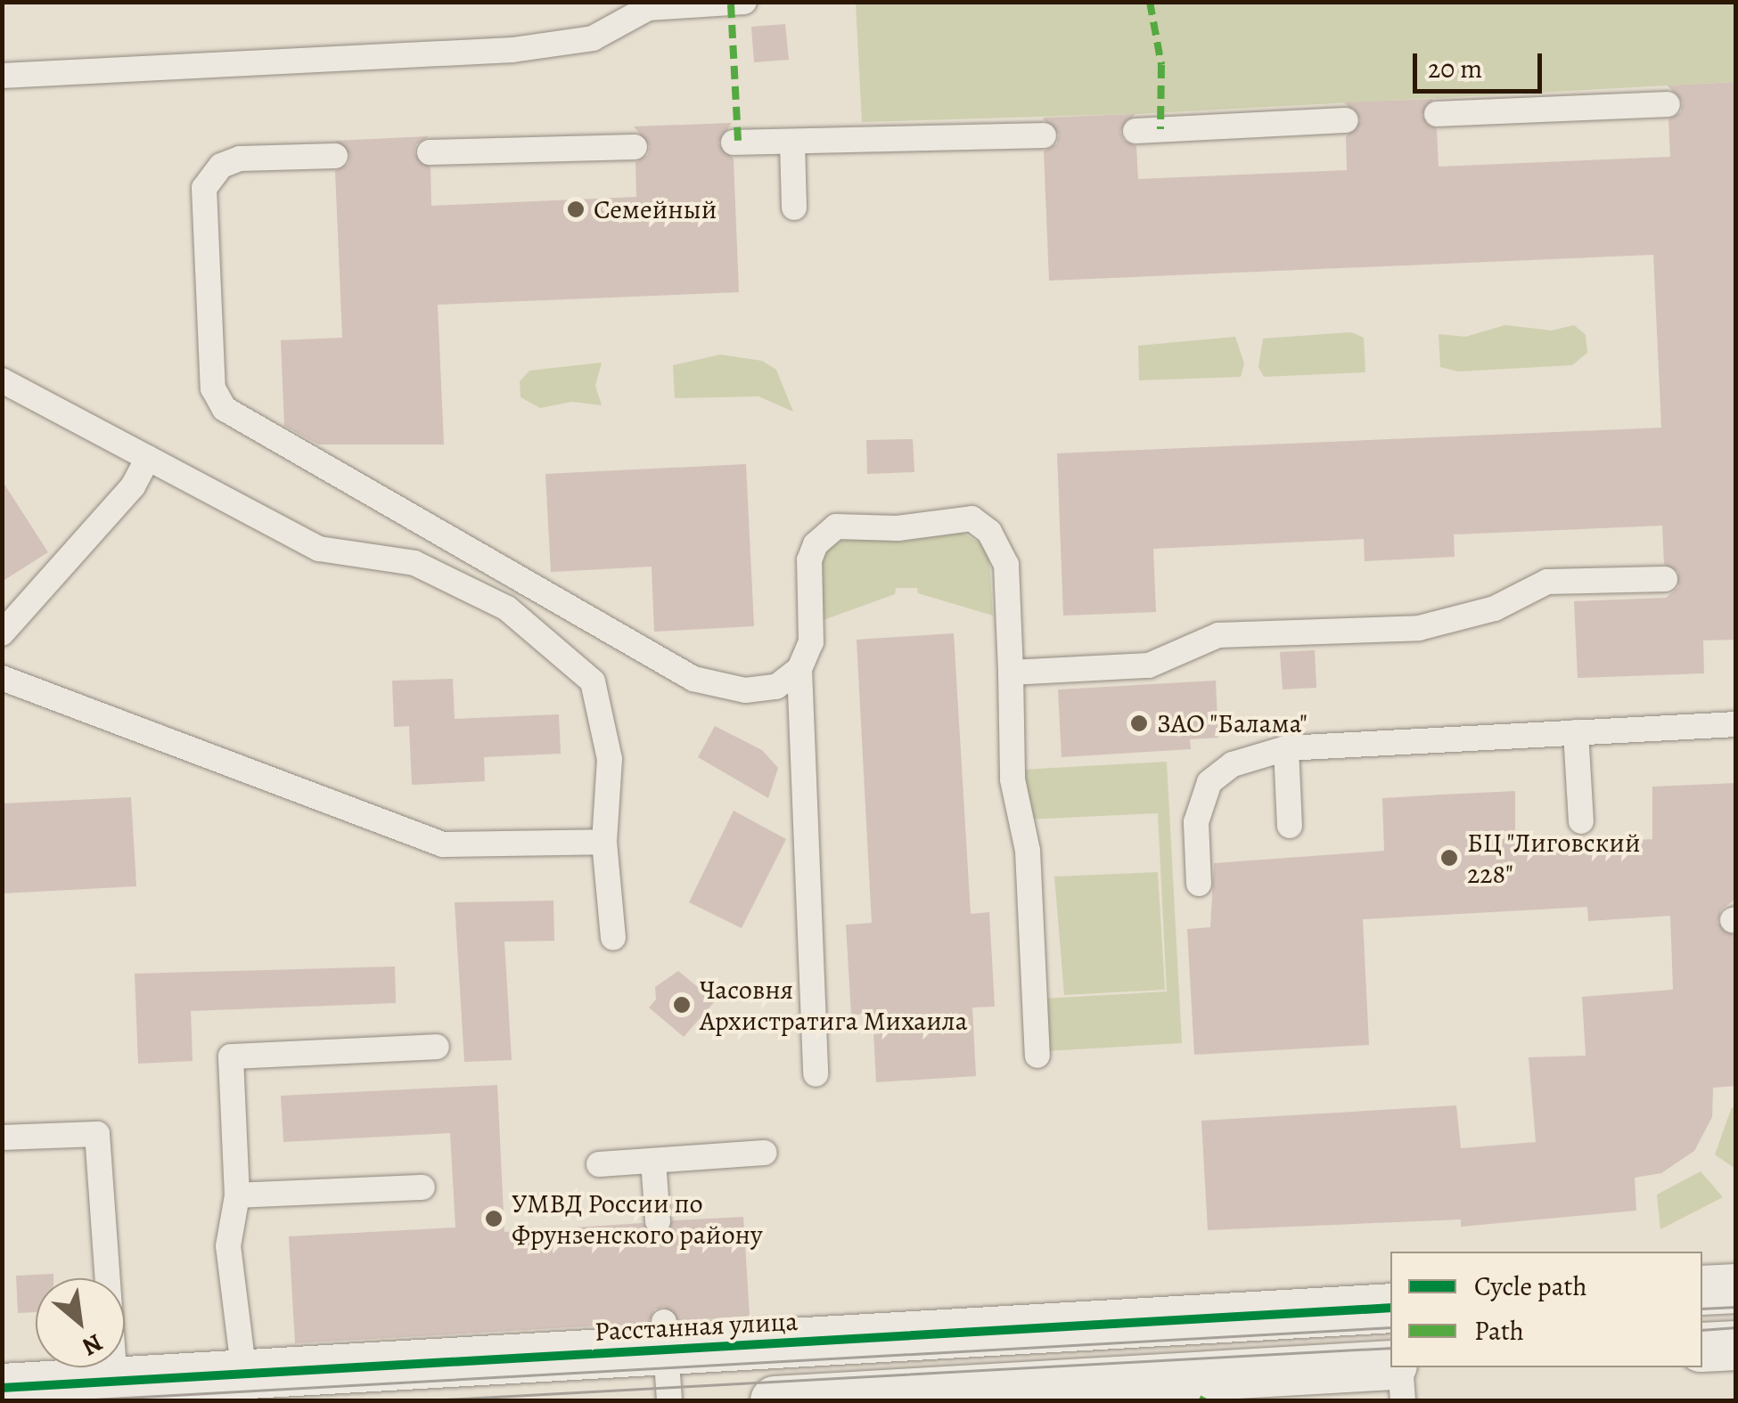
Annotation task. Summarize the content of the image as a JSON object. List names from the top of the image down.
{
  "streets": {
    "street": ["Расстанная улица"]
  },
  "places": [
    "Семейный",
    "ЗАО \"Балама\"",
    "БЦ \"Лиговский 228\"",
    "Часовня Архистратига Михаила",
    "УМВД России по Фрунзенского району"
  ],
  "legend": ["Cycle path", "Path"],
  "scale_bar": "20 m",
  "north": "bottom right"
}
